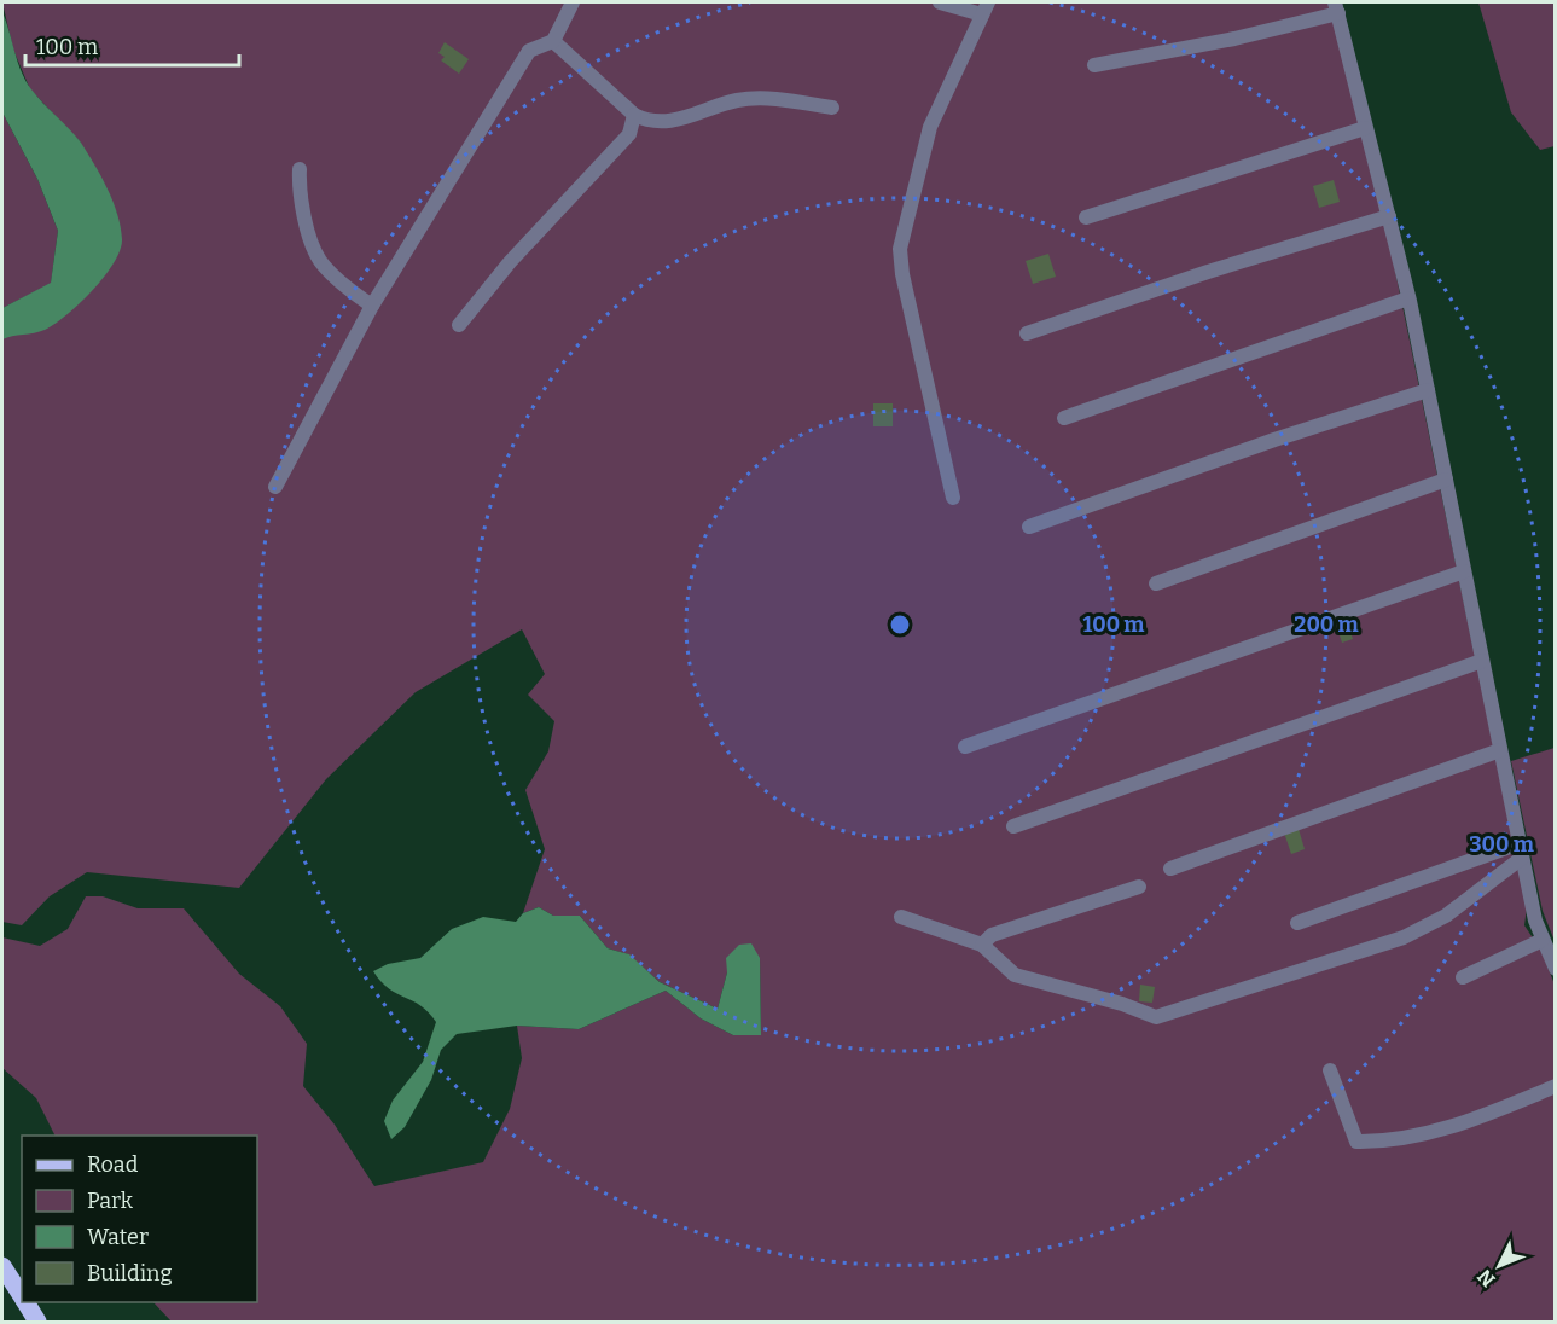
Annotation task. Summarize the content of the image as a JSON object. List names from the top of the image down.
{
  "legend": [
    "Road",
    "Park",
    "Water",
    "Building"
  ],
  "scale_bar": "100 m",
  "north": "bottom left",
  "rings": ["100 m", "200 m", "300 m"]
}
